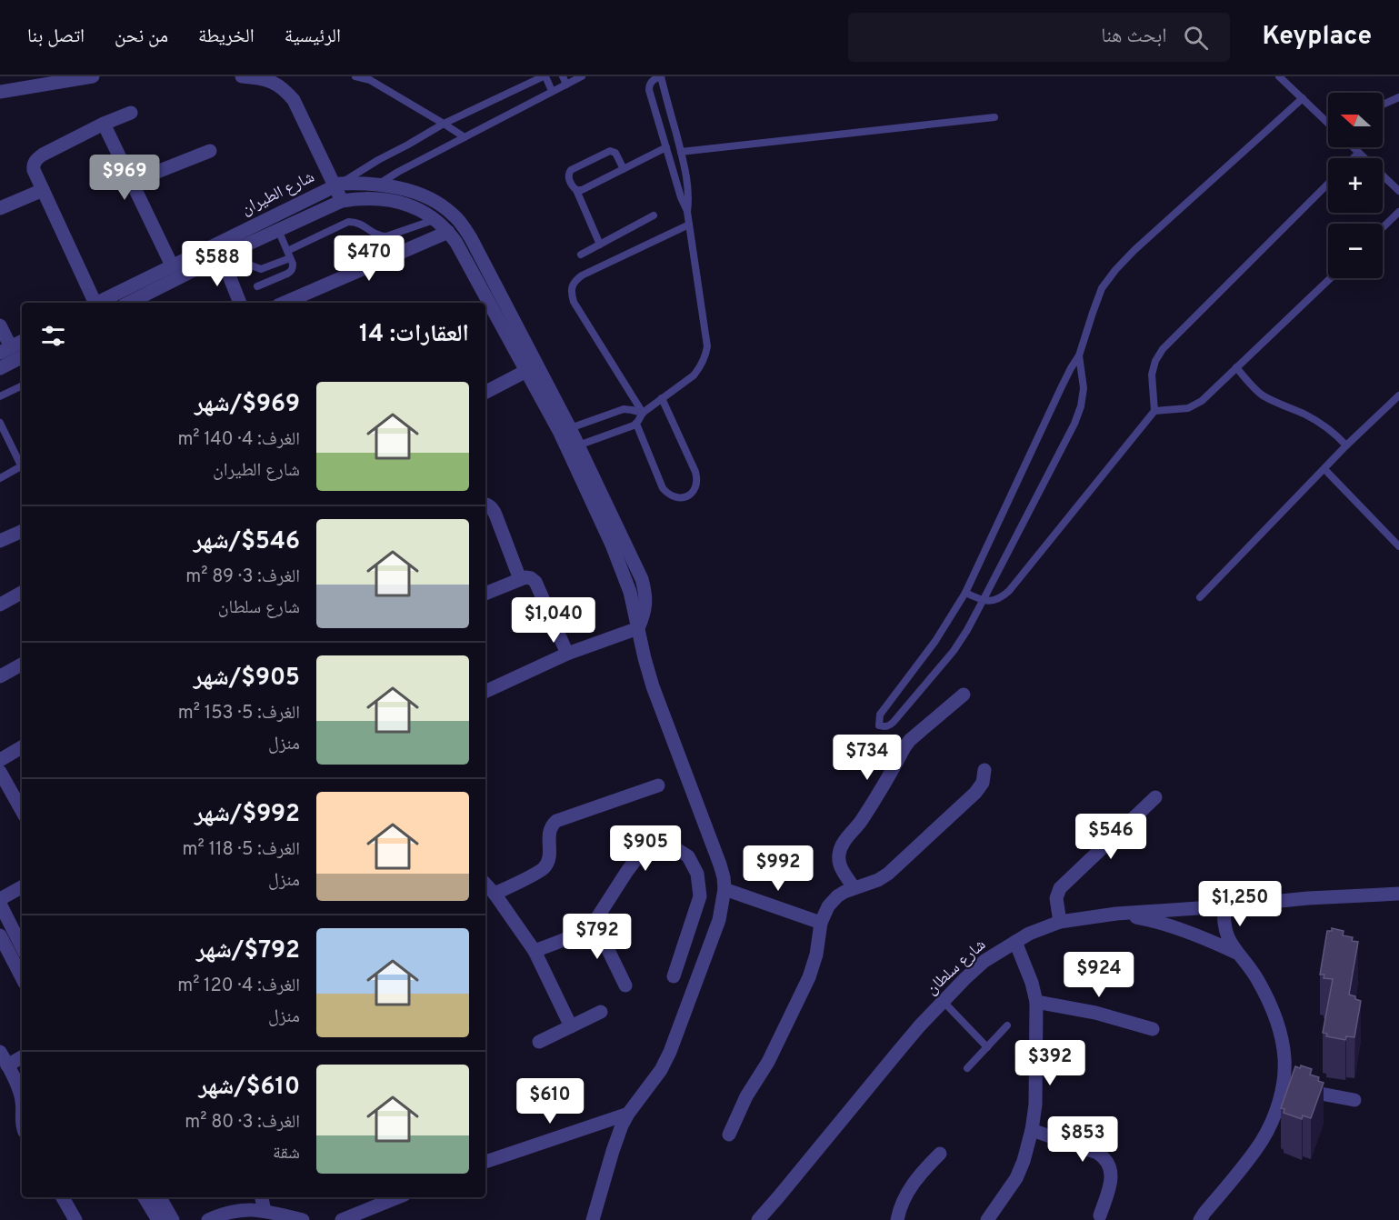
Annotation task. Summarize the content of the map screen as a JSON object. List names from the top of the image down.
{
  "streets": {
    "street": ["شارع الطيران", "شارع سلطان"]
  },
  "north": "left",
  "page": {
    "header": "Keyplace",
    "search": "ابحث هنا",
    "nav": [
      "الرئيسية",
      "الخريطة",
      "من نحن",
      "اتصل بنا"
    ],
    "map_buttons": ["+", "−"],
    "price": [
      "$969",
      "$470",
      "$588",
      "$1,040",
      "$734",
      "$546",
      "$905",
      "$992",
      "$1,250",
      "$792",
      "$924",
      "$392",
      "$610",
      "$853"
    ],
    "heading": "العقارات: 14",
    "list": [
      {
        "name": "$969/شهر",
        "note": "الغرف: 4 · 140 m² · شارع الطيران"
      },
      {
        "name": "$546/شهر",
        "note": "الغرف: 3 · 89 m² · شارع سلطان"
      },
      {
        "name": "$905/شهر",
        "note": "الغرف: 5 · 153 m² · منزل"
      },
      {
        "name": "$992/شهر",
        "note": "الغرف: 5 · 118 m² · منزل"
      },
      {
        "name": "$792/شهر",
        "note": "الغرف: 4 · 120 m² · منزل"
      },
      {
        "name": "$610/شهر",
        "note": "الغرف: 3 · 80 m² · شقة"
      }
    ]
  }
}
